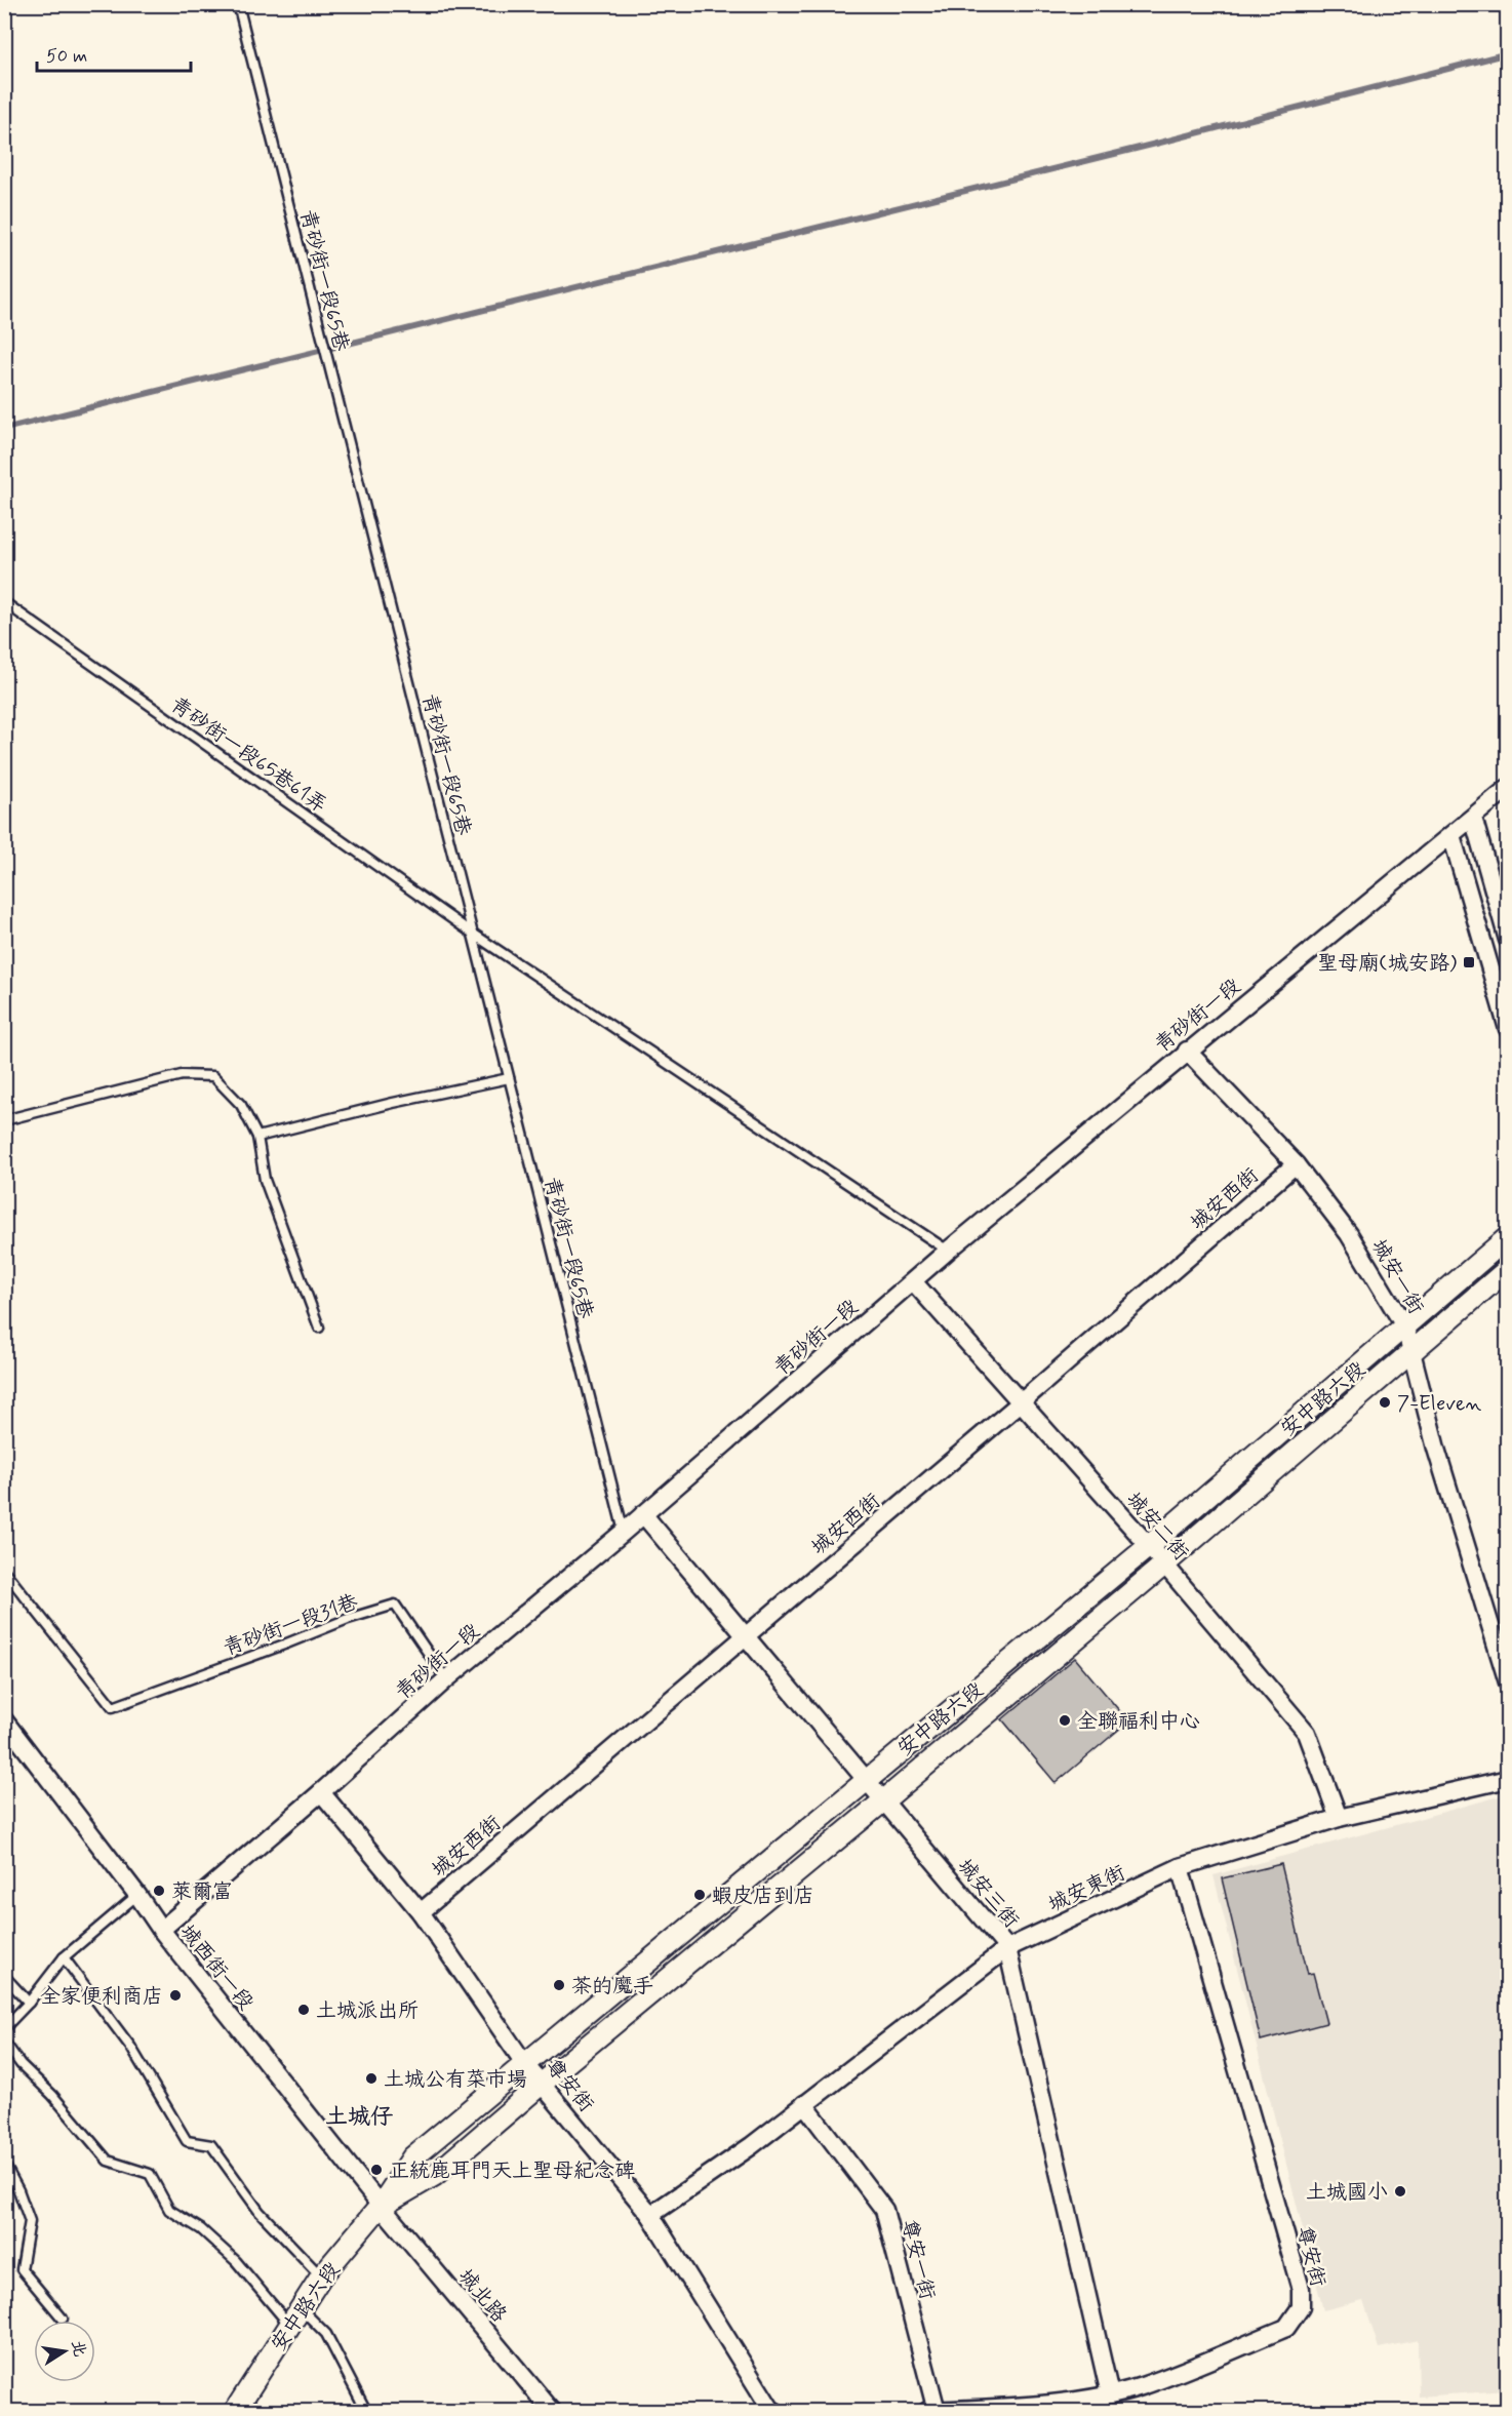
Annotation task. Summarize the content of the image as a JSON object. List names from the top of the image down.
{
  "streets": {
    "street": [
      "青砂街一段",
      "城安西街",
      "城安一街",
      "安中路六段",
      "城安二街",
      "城安東街",
      "城安三街",
      "城西街一段",
      "尊安街",
      "尊安一街",
      "城北路"
    ],
    "lane": ["青砂街一段65巷", "青砂街一段65巷61弄", "青砂街一段31巷"]
  },
  "crossings": [
    ["青砂街一段65巷", "青砂街一段65巷61弄"],
    ["青砂街一段65巷", "青砂街一段"],
    ["青砂街一段65巷61弄", "青砂街一段"],
    ["青砂街一段", "城安一街"],
    ["青砂街一段", "城安二街"],
    ["青砂街一段", "青砂街一段31巷"],
    ["青砂街一段", "城安三街"],
    ["青砂街一段", "城西街一段"],
    ["青砂街一段", "尊安街"],
    ["城安西街", "城安一街"],
    ["城安西街", "城安二街"],
    ["城安西街", "城安三街"],
    ["城安西街", "尊安街"],
    ["城安一街", "安中路六段"],
    ["安中路六段", "城安二街"],
    ["安中路六段", "城安三街"],
    ["安中路六段", "城西街一段"],
    ["安中路六段", "尊安街"],
    ["安中路六段", "城北路"],
    ["城安二街", "城安東街"],
    ["城安東街", "城安三街"],
    ["城安東街", "尊安街"],
    ["城安東街", "尊安一街"],
    ["城安三街", "尊安街"],
    ["城西街一段", "城北路"],
    ["尊安街", "尊安一街"]
  ],
  "districts": ["土城仔"],
  "places": {
    "transit": ["聖母廟(城安路)"],
    "other": [
      "7-Eleven",
      "全聯福利中心",
      "萊爾富",
      "蝦皮店到店",
      "茶的魔手",
      "全家便利商店",
      "土城派出所",
      "土城公有菜市場",
      "正統鹿耳門天上聖母紀念碑",
      "土城國小"
    ]
  },
  "scale_bar": "50 m",
  "north": "right"
}
